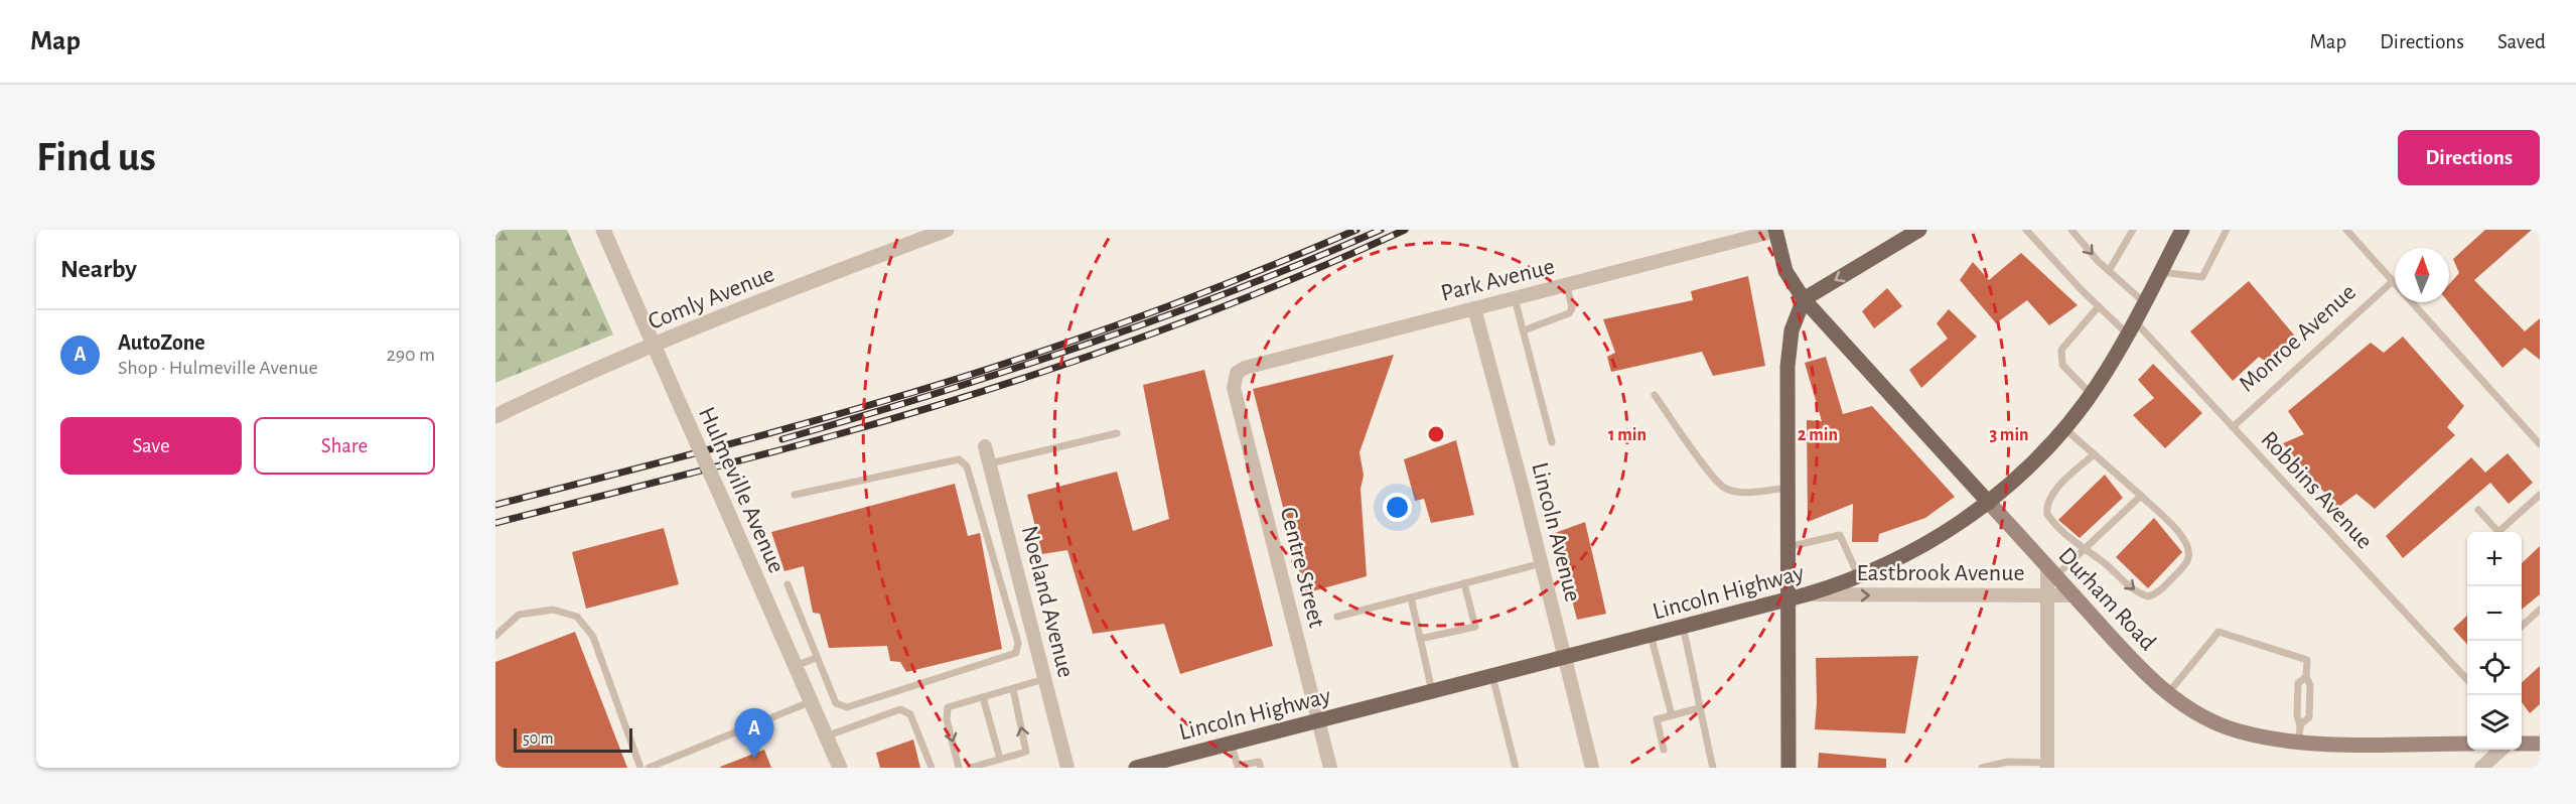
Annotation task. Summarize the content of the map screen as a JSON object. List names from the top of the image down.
{
  "streets": {
    "main road": ["Lincoln Highway", "Durham Road"],
    "street": [
      "Park Avenue",
      "Comly Avenue",
      "Hulmeville Avenue",
      "Lincoln Avenue",
      "Centre Street",
      "Eastbrook Avenue",
      "Noeland Avenue"
    ],
    "lane": ["Monroe Avenue", "Robbins Avenue"]
  },
  "crossings": [
    ["Park Avenue", "Lincoln Avenue"],
    ["Park Avenue", "Centre Street"],
    ["Park Avenue", "Durham Road"],
    ["Comly Avenue", "Hulmeville Avenue"],
    ["Monroe Avenue", "Robbins Avenue"],
    ["Robbins Avenue", "Lincoln Highway"],
    ["Lincoln Avenue", "Lincoln Highway"],
    ["Centre Street", "Lincoln Highway"],
    ["Eastbrook Avenue", "Lincoln Highway"],
    ["Eastbrook Avenue", "Durham Road"],
    ["Lincoln Highway", "Durham Road"]
  ],
  "one_way": ["Eastbrook Avenue"],
  "scale_bar": "50 m",
  "north": "top",
  "page": {
    "header": "Map",
    "nav": ["Map", "Directions", "Saved"],
    "buttons": [
      "Directions",
      ["Save", "Share"]
    ],
    "title": "Find us",
    "heading": "Nearby",
    "list": [
      {
        "mark": "A",
        "name": "AutoZone",
        "note": "Shop · Hulmeville Avenue",
        "value": "290 m"
      }
    ],
    "map_buttons": ["+", "−"],
    "pins": "A",
    "scale": "50 m"
  },
  "rings": ["1 min", "2 min", "3 min"]
}
